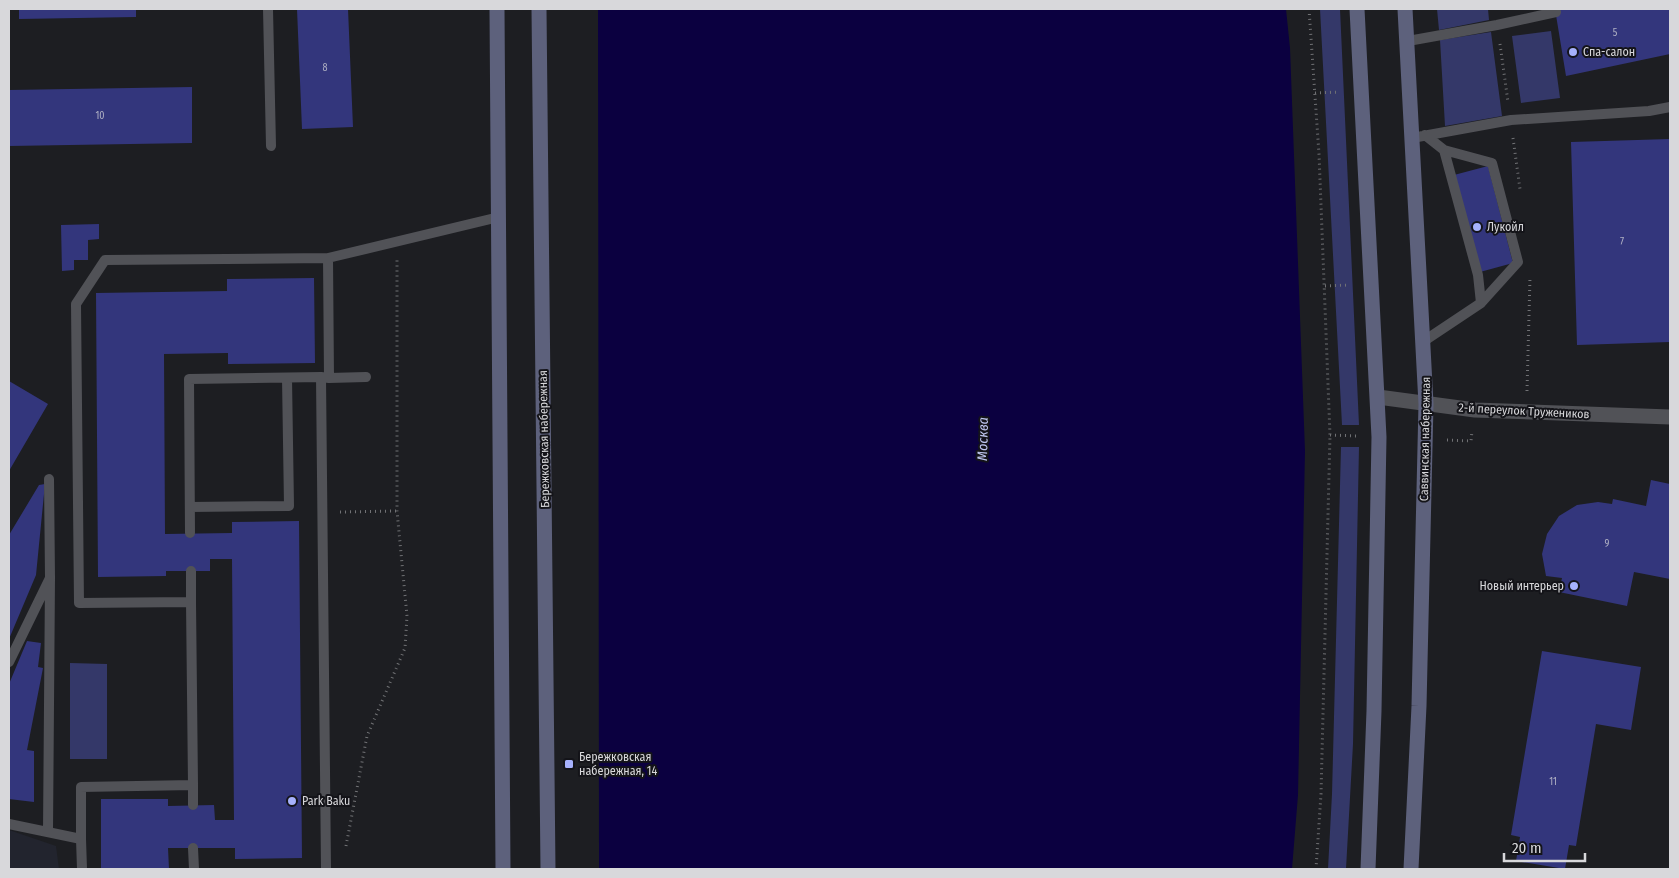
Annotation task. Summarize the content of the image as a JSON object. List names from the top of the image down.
{
  "streets": {
    "main road": ["Бережковская набережная", "Саввинская набережная"],
    "street": ["2-й переулок Тружеников"]
  },
  "crossings": [
    ["2-й переулок Тружеников", "Саввинская набережная"]
  ],
  "water": ["Москва"],
  "places": {
    "other": [
      "Спа-салон",
      "Лукойл",
      "Новый интерьер",
      "Park Baku"
    ],
    "transit": ["Бережковская набережная, 14"]
  },
  "house_numbers": [
    "5",
    "8",
    "10",
    "7",
    "9",
    "11"
  ],
  "scale_bar": "20 m"
}
